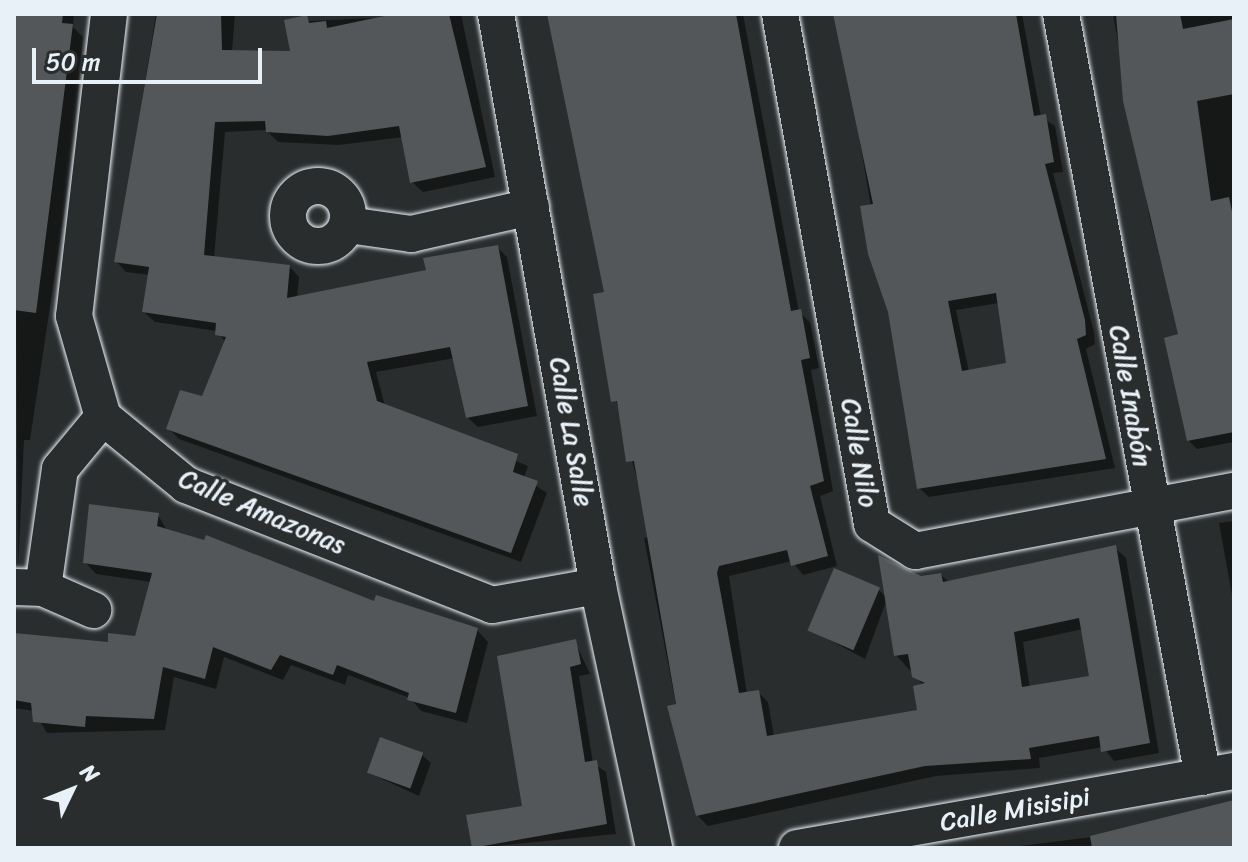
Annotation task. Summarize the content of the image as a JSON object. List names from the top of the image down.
{
  "streets": {
    "street": [
      "Calle Inabón",
      "Calle La Salle",
      "Calle Nilo",
      "Calle Amazonas",
      "Calle Misisipi"
    ]
  },
  "crossings": [
    ["Calle Inabón", "Calle Nilo"],
    ["Calle Inabón", "Calle Misisipi"],
    ["Calle La Salle", "Calle Amazonas"]
  ],
  "scale_bar": "50 m",
  "north": "top right"
}
